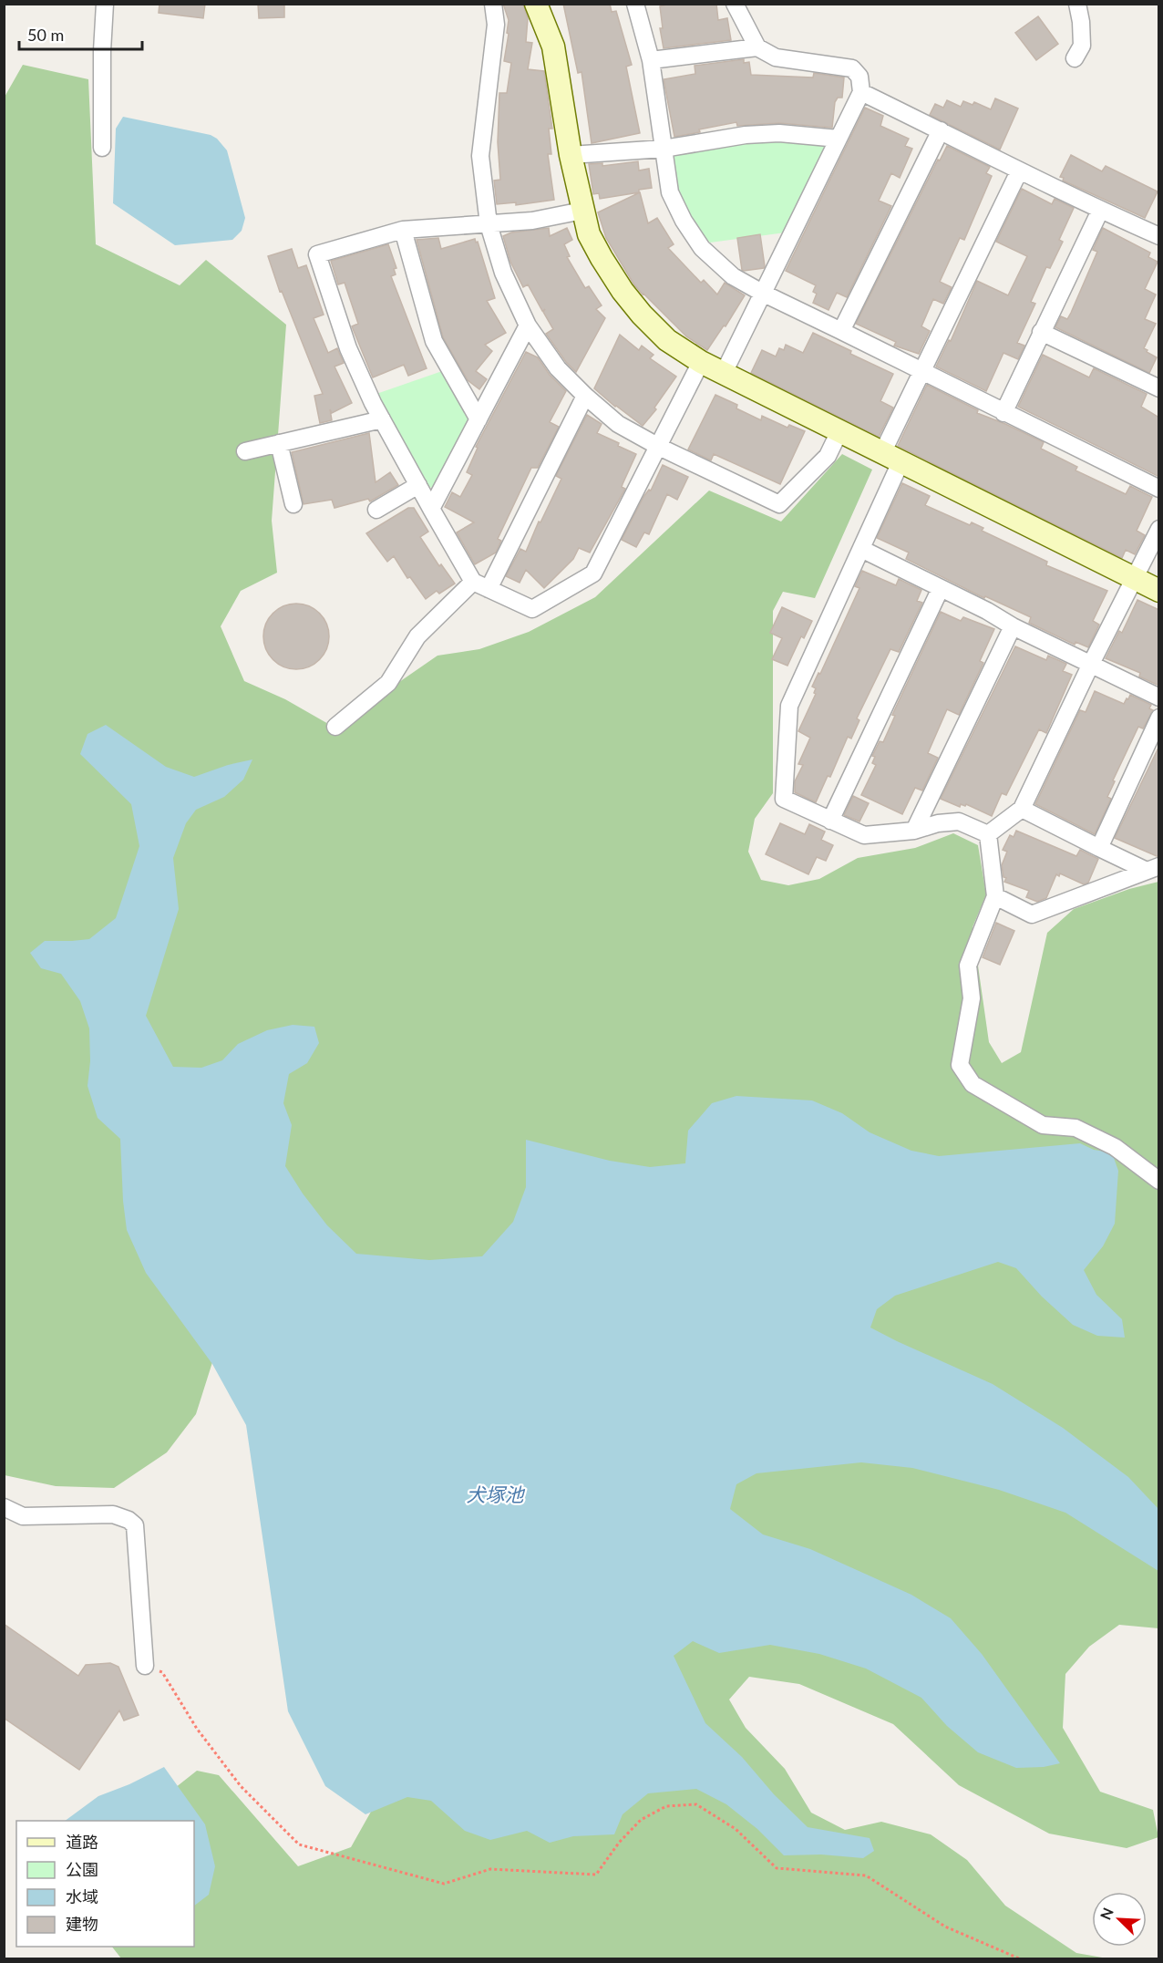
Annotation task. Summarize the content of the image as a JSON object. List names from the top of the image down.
{
  "water": ["犬塚池"],
  "legend": [
    "道路",
    "公園",
    "水域",
    "建物"
  ],
  "scale_bar": "50 m",
  "north": "top left"
}
